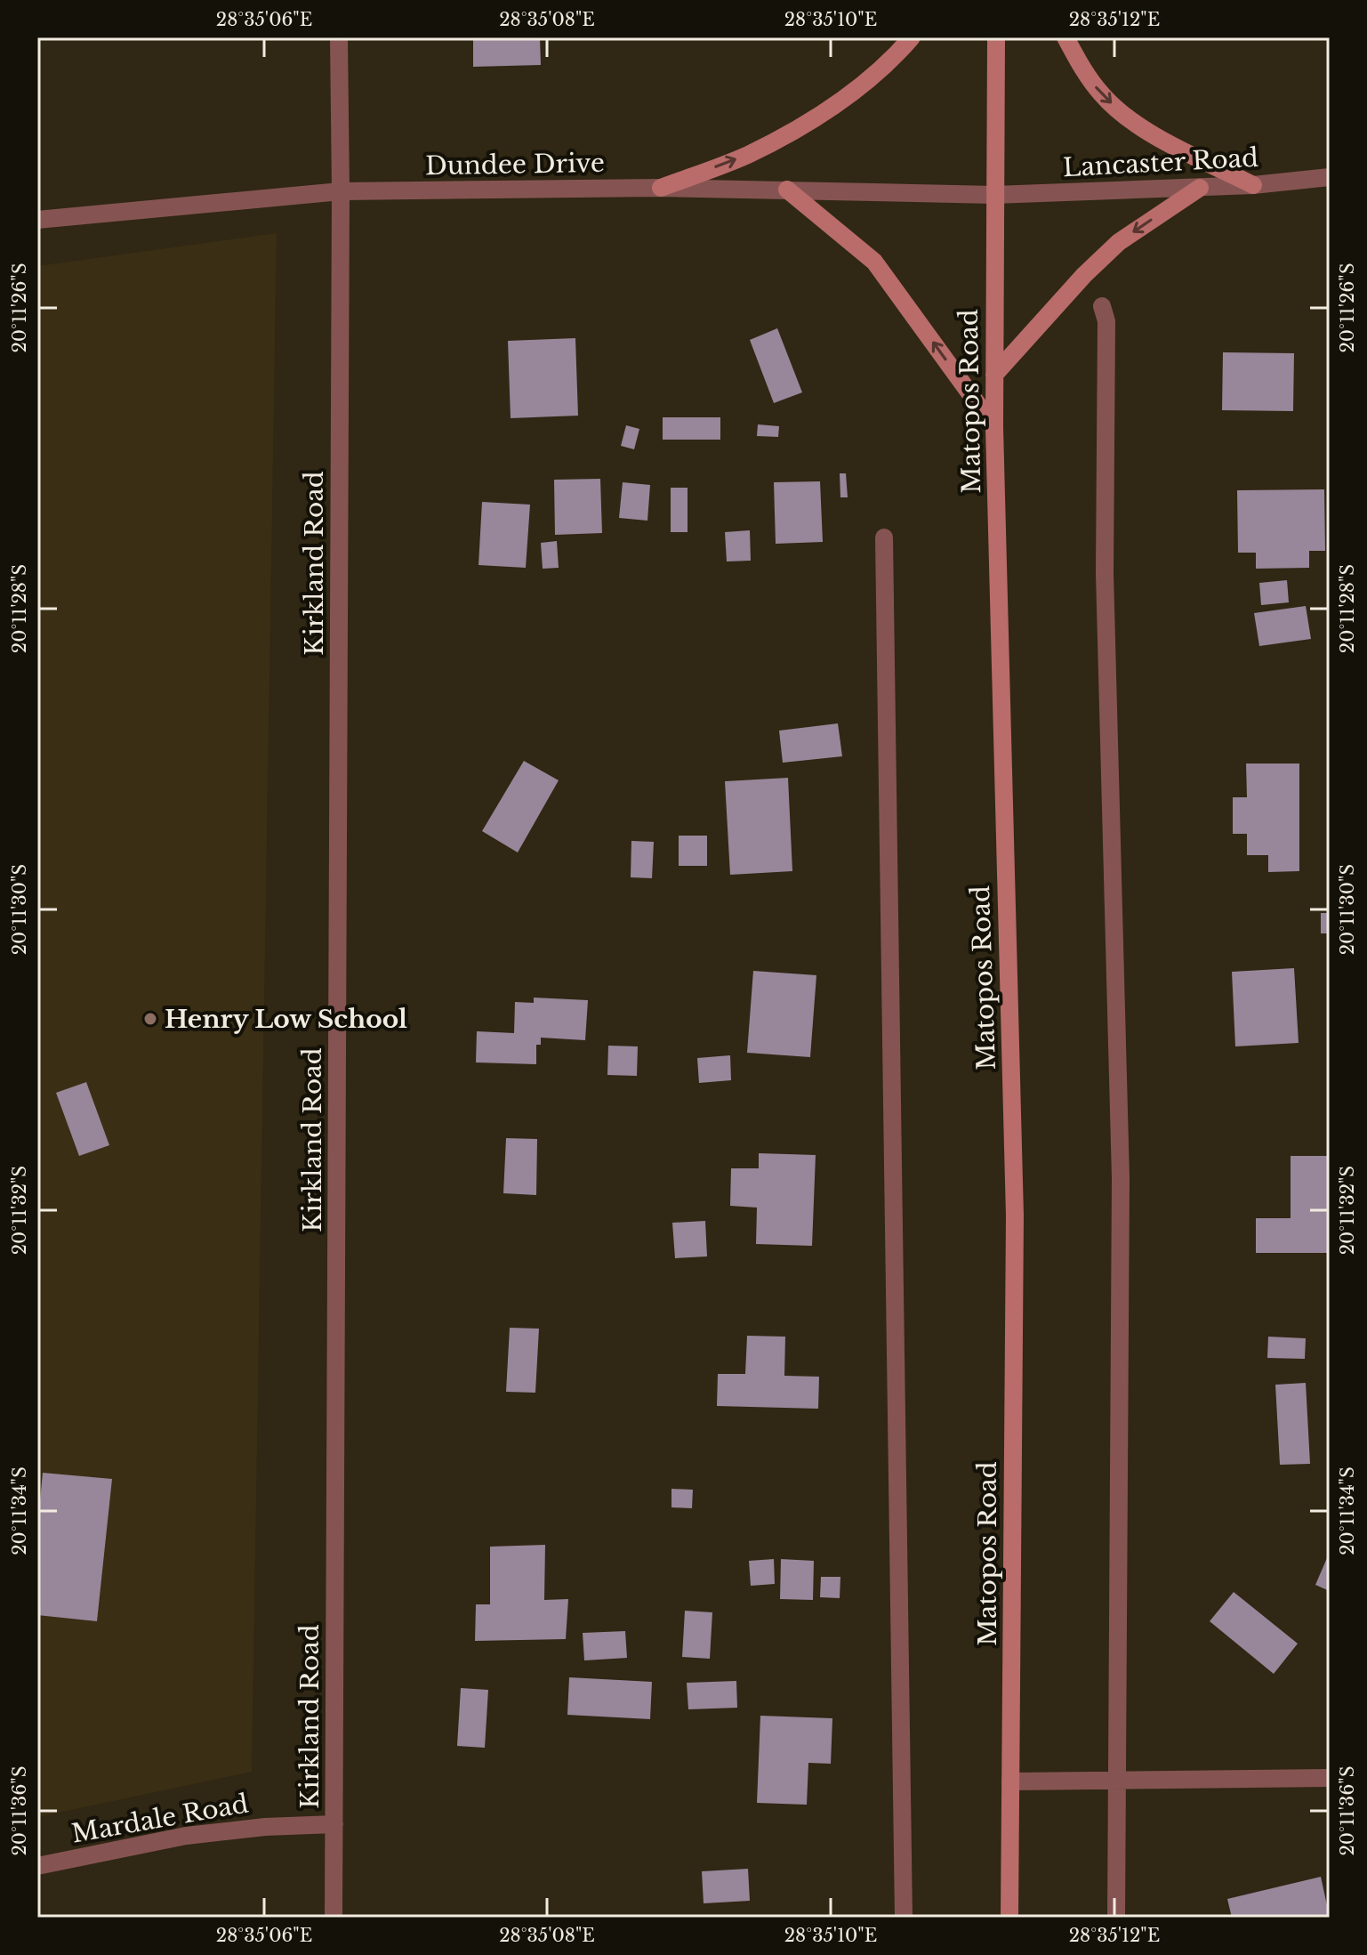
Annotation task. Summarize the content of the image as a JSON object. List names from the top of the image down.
{
  "streets": {
    "main road": ["Matopos Road"],
    "street": [
      "Lancaster Road",
      "Dundee Drive",
      "Kirkland Road",
      "Mardale Road"
    ]
  },
  "crossings": [
    ["Lancaster Road", "Dundee Drive"],
    ["Lancaster Road", "Matopos Road"],
    ["Dundee Drive", "Matopos Road"],
    ["Dundee Drive", "Kirkland Road"],
    ["Kirkland Road", "Mardale Road"]
  ],
  "places": ["Henry Low School"],
  "coordinates": [
    "28°35'06\"E",
    "28°35'08\"E",
    "28°35'10\"E",
    "28°35'12\"E",
    "20°11'26\"S",
    "20°11'28\"S",
    "20°11'30\"S",
    "20°11'32\"S",
    "20°11'34\"S",
    "20°11'36\"S"
  ]
}
